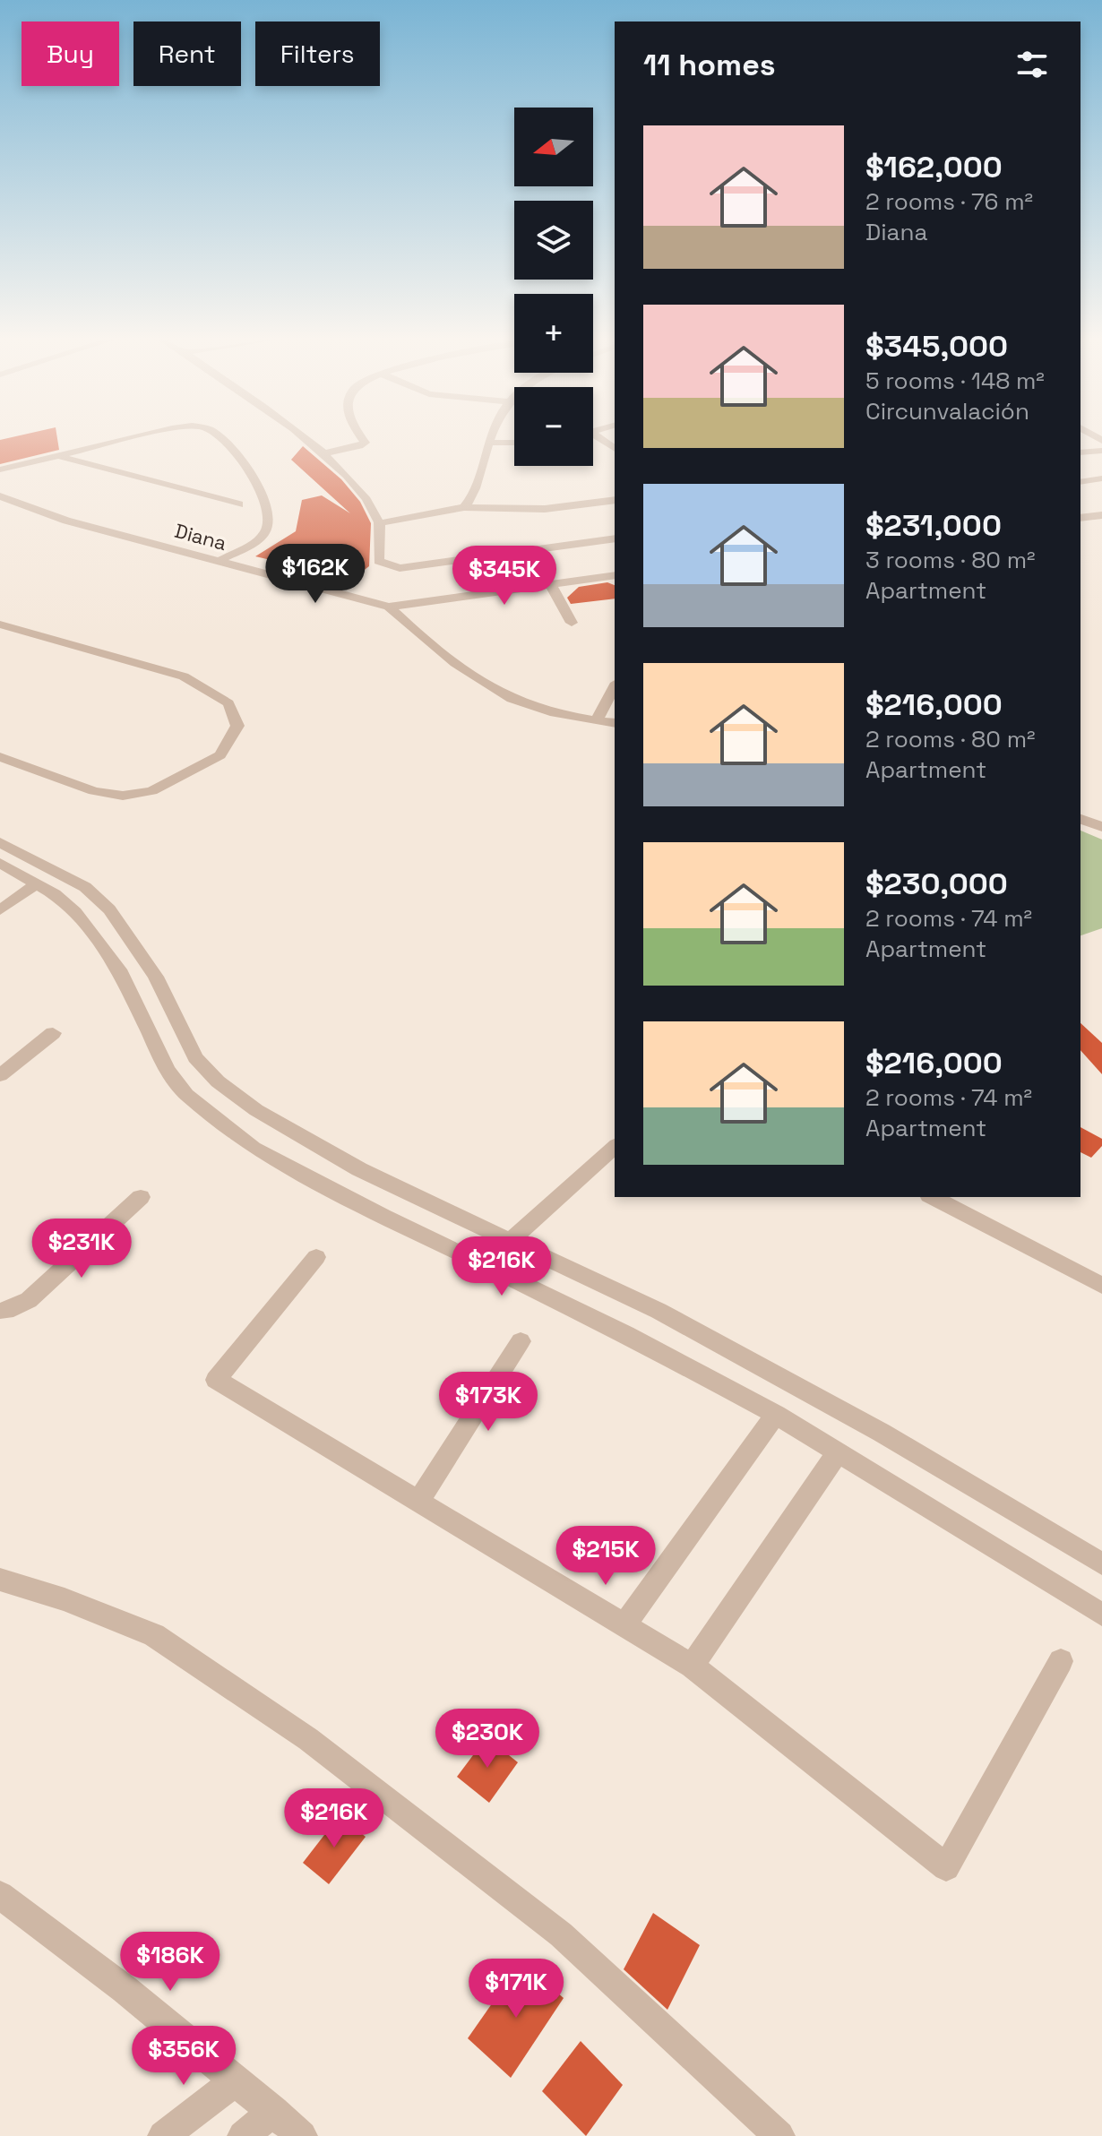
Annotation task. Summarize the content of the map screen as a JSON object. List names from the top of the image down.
{
  "streets": {
    "street": ["Diana"]
  },
  "north": "left",
  "page": {
    "chip": ["Buy", "Rent", "Filters"],
    "heading": "11 homes",
    "map_buttons": ["+", "−"],
    "list": [
      {
        "name": "$162,000",
        "note": "2 rooms · 76 m² · Diana"
      },
      {
        "name": "$345,000",
        "note": "5 rooms · 148 m² · Circunvalación"
      },
      {
        "name": "$231,000",
        "note": "3 rooms · 80 m² · Apartment"
      },
      {
        "name": "$216,000",
        "note": "2 rooms · 80 m² · Apartment"
      },
      {
        "name": "$230,000",
        "note": "2 rooms · 74 m² · Apartment"
      },
      {
        "name": "$216,000",
        "note": "2 rooms · 74 m² · Apartment"
      }
    ],
    "price": [
      "$162K",
      "$345K",
      "$231K",
      "$216K",
      "$173K",
      "$215K",
      "$230K",
      "$216K",
      "$186K",
      "$171K",
      "$356K"
    ]
  }
}
